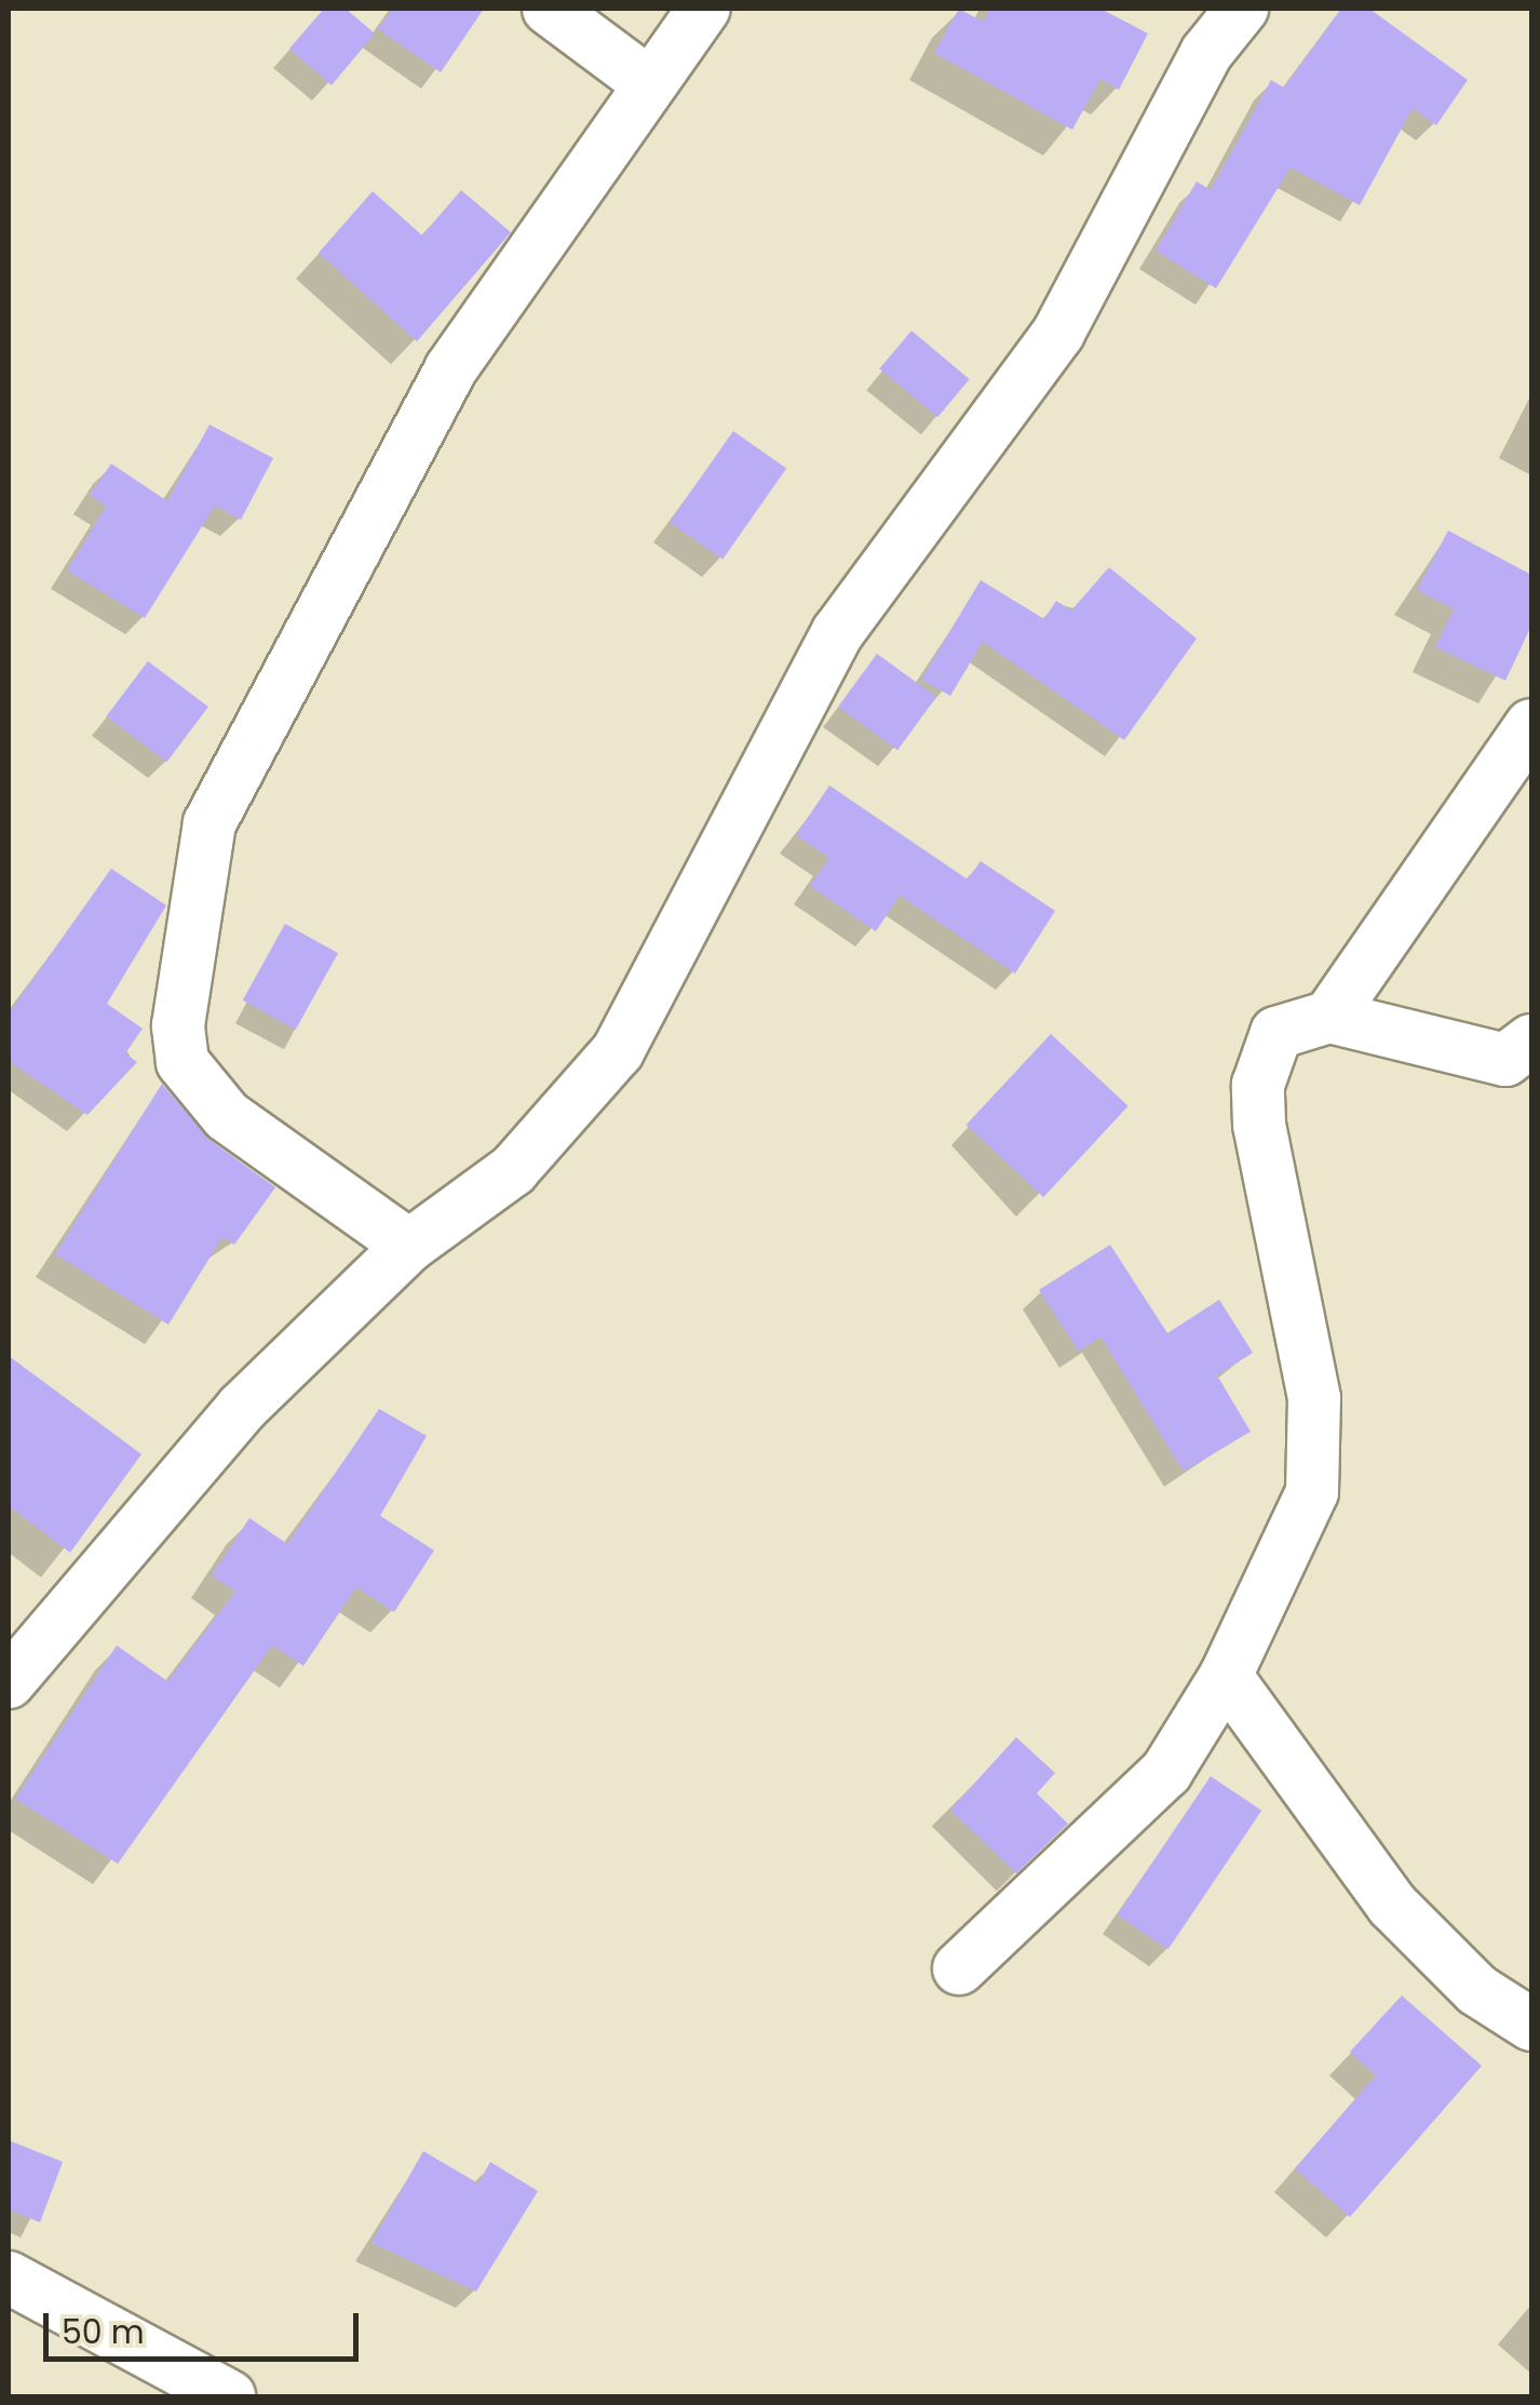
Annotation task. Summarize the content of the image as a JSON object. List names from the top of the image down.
{
  "scale_bar": "50 m"
}
